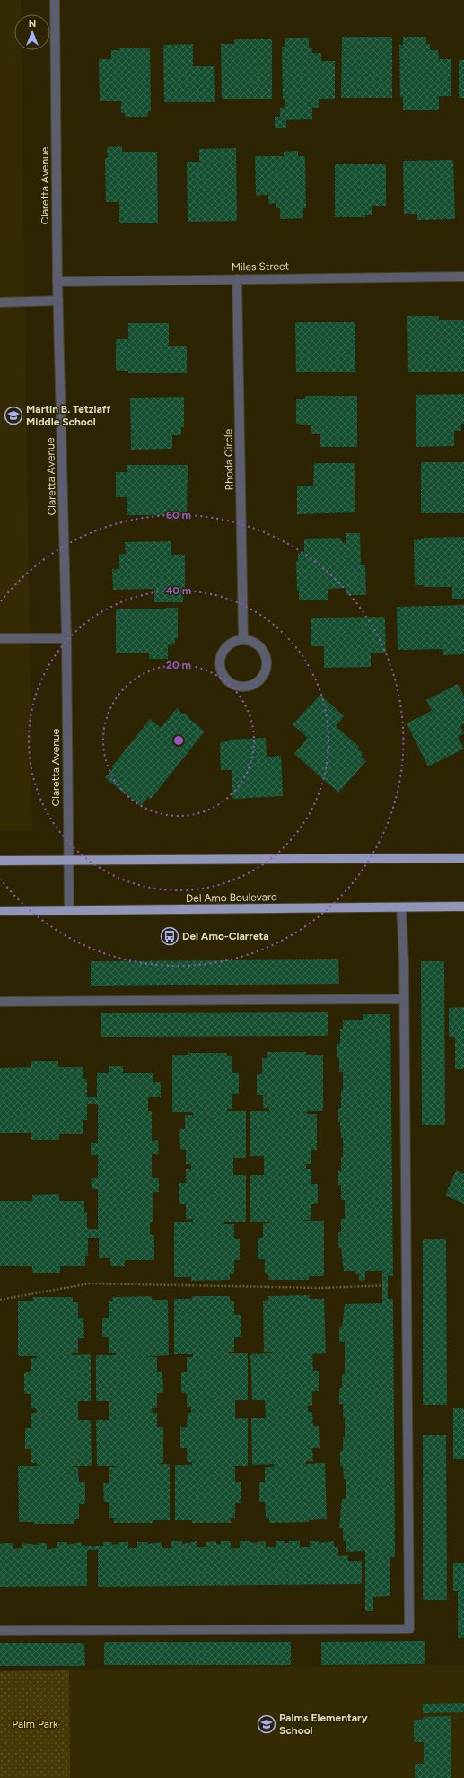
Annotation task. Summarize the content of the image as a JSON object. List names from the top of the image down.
{
  "streets": {
    "main road": ["Del Amo Boulevard"],
    "street": ["Claretta Avenue", "Miles Street", "Rhoda Circle"]
  },
  "crossings": [
    ["Claretta Avenue", "Miles Street"],
    ["Claretta Avenue", "Del Amo Boulevard"],
    ["Miles Street", "Rhoda Circle"]
  ],
  "parks": ["Palm Park"],
  "places": {
    "school or university": ["Martin B. Tetzlaff Middle School", "Palms Elementary School"],
    "bus stop": ["Del Amo-Clarreta"]
  },
  "north": "top",
  "rings": ["60 m", "40 m", "20 m"]
}
